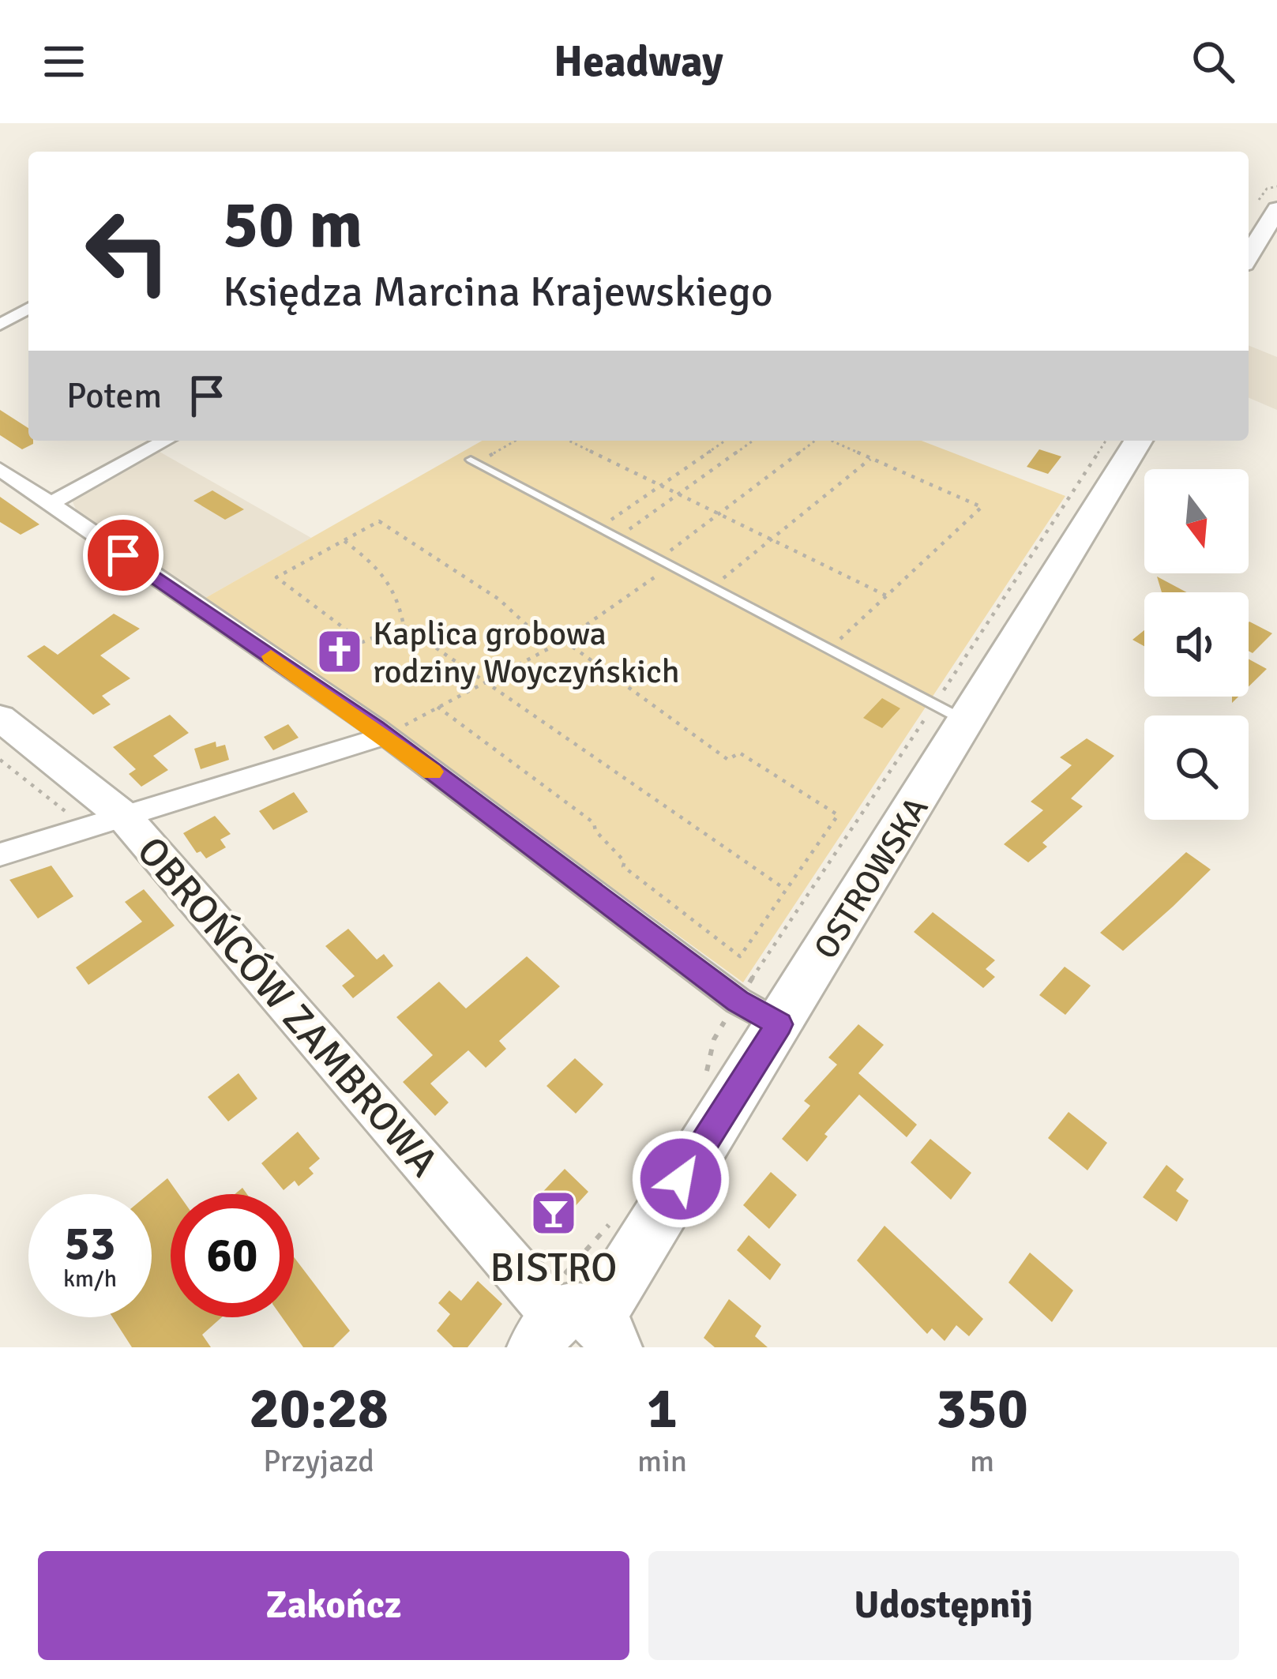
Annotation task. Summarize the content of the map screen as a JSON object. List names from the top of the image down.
{
  "streets": {
    "main road": ["OSTROWSKA"],
    "street": ["OBROŃCÓW ZAMBROWA"]
  },
  "crossings": [
    ["OSTROWSKA", "OBROŃCÓW ZAMBROWA"]
  ],
  "places": {
    "church": ["Kaplica grobowa rodziny Woyczyńskich"],
    "bar": ["BISTRO"]
  },
  "north": "bottom",
  "page": {
    "header": "Headway",
    "turn": ["50 m", "Księdza Marcina Krajewskiego"],
    "then": "Potem",
    "speed": "53 km/h",
    "limit": "60",
    "eta": [
      "20:28",
      "Przyjazd",
      "1",
      "min",
      "350",
      "m"
    ],
    "buttons": ["Zakończ", "Udostępnij"]
  }
}
